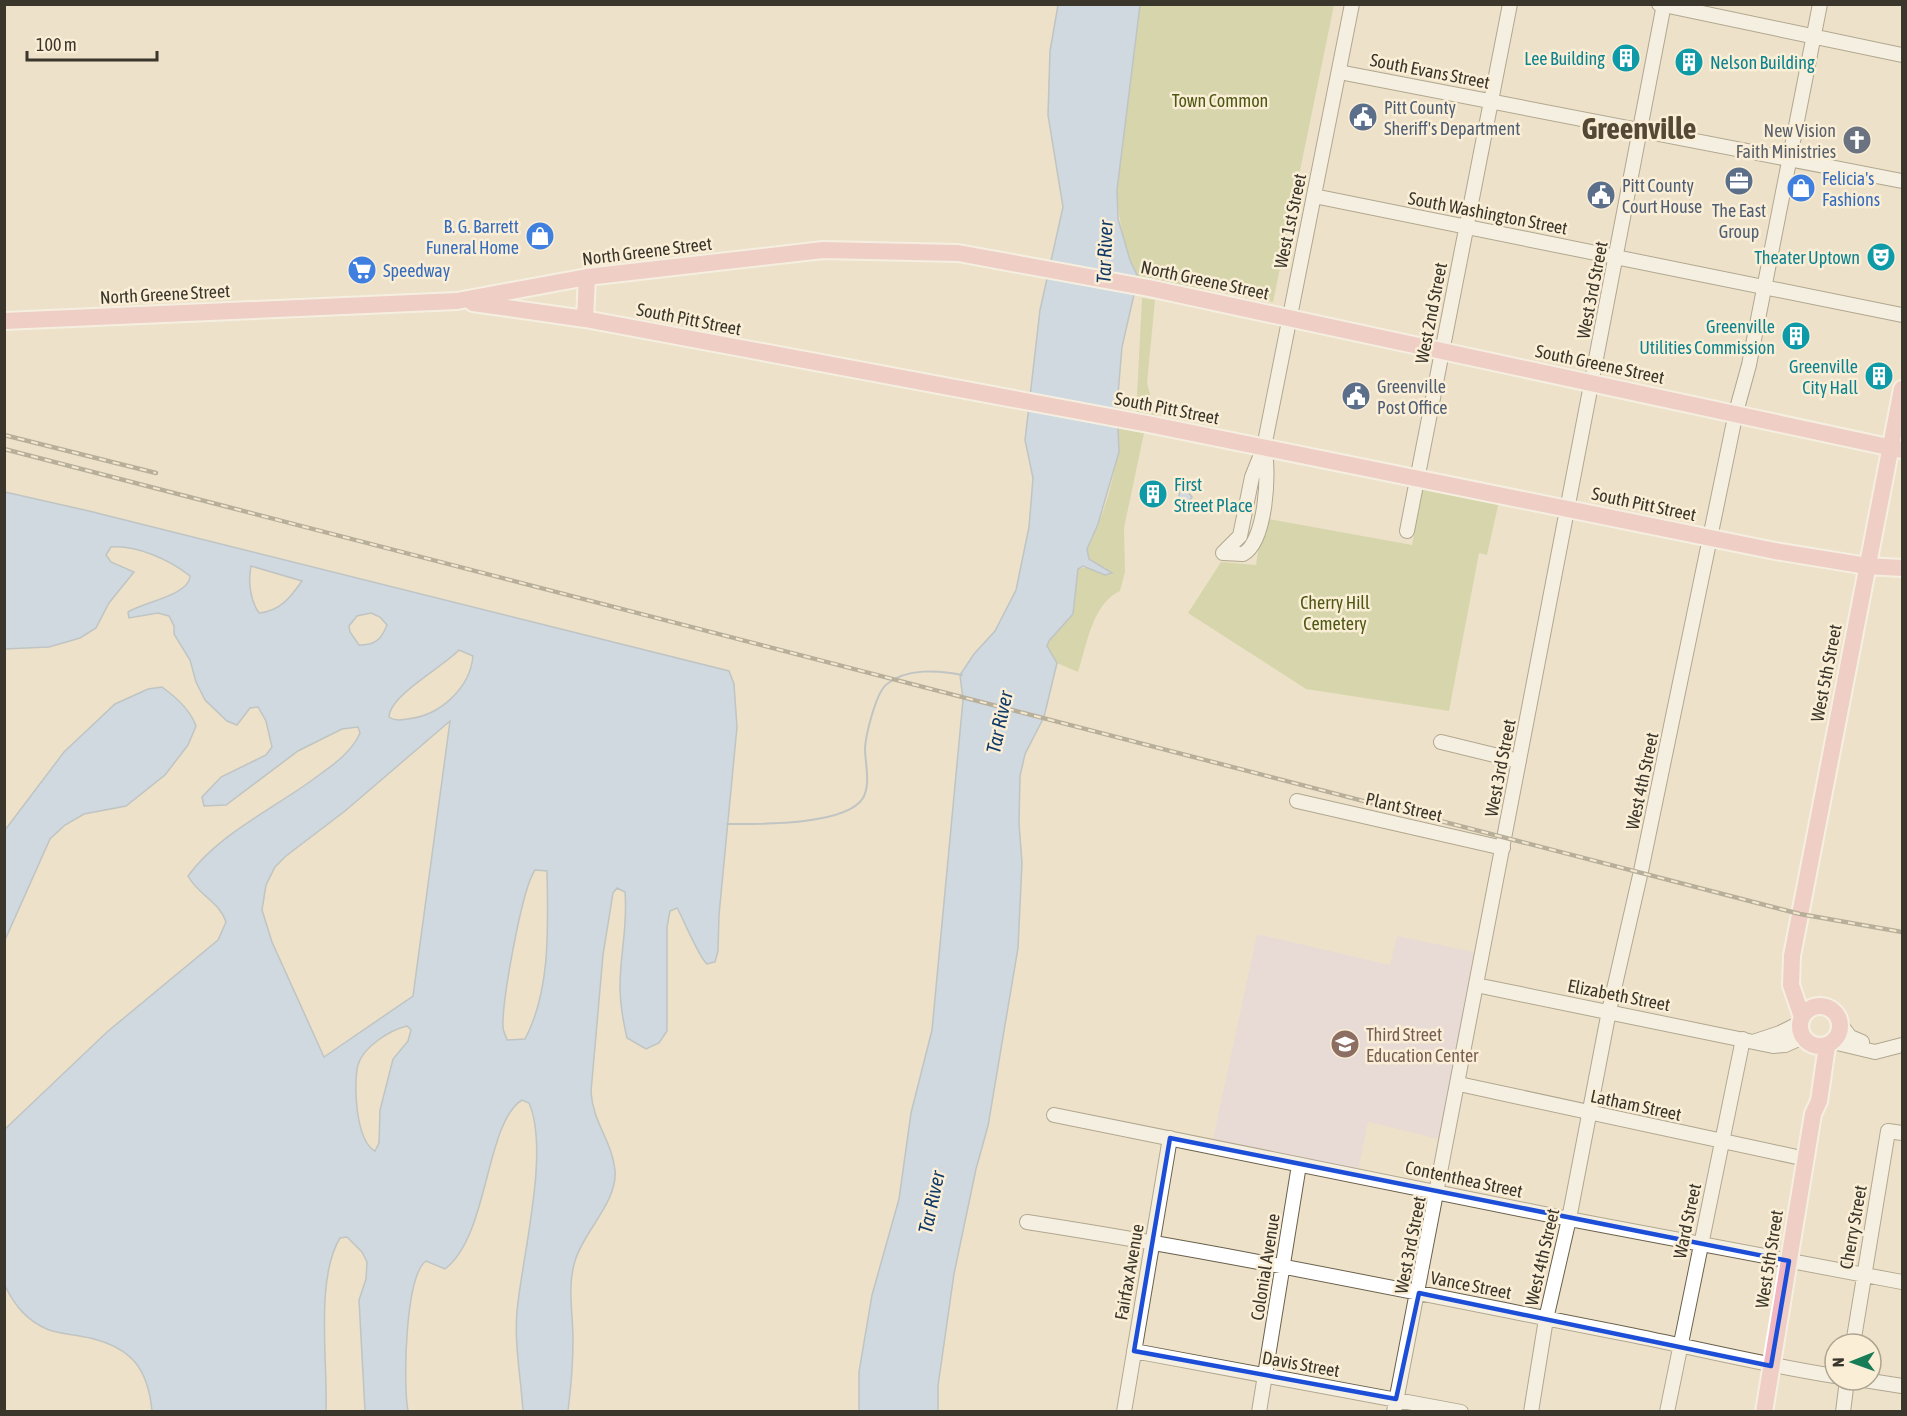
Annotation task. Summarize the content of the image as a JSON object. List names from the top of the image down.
{
  "streets": {
    "main road": [
      "North Greene Street",
      "South Pitt Street",
      "South Greene Street",
      "West 5th Street"
    ],
    "street": [
      "South Evans Street",
      "South Washington Street",
      "West 1st Street",
      "West 3rd Street",
      "West 2nd Street",
      "West 4th Street",
      "Plant Street",
      "Elizabeth Street",
      "Latham Street",
      "Contenthea Street",
      "Ward Street",
      "Cherry Street",
      "Colonial Avenue",
      "Fairfax Avenue",
      "Vance Street",
      "Davis Street"
    ]
  },
  "crossings": [
    ["South Evans Street", "West 1st Street"],
    ["South Evans Street", "West 3rd Street"],
    ["South Evans Street", "West 2nd Street"],
    ["South Evans Street", "West 4th Street"],
    ["South Washington Street", "West 1st Street"],
    ["South Washington Street", "West 3rd Street"],
    ["South Washington Street", "West 2nd Street"],
    ["South Washington Street", "West 4th Street"],
    ["West 1st Street", "North Greene Street"],
    ["West 1st Street", "South Pitt Street"],
    ["West 1st Street", "South Greene Street"],
    ["North Greene Street", "South Pitt Street"],
    ["North Greene Street", "South Greene Street"],
    ["West 3rd Street", "South Pitt Street"],
    ["West 3rd Street", "South Greene Street"],
    ["West 3rd Street", "Plant Street"],
    ["West 3rd Street", "Elizabeth Street"],
    ["West 3rd Street", "Latham Street"],
    ["West 3rd Street", "Contenthea Street"],
    ["West 3rd Street", "Vance Street"],
    ["West 3rd Street", "Davis Street"],
    ["West 2nd Street", "South Pitt Street"],
    ["West 2nd Street", "South Greene Street"],
    ["South Pitt Street", "West 5th Street"],
    ["South Pitt Street", "West 4th Street"],
    ["South Greene Street", "West 5th Street"],
    ["South Greene Street", "West 4th Street"],
    ["West 5th Street", "Elizabeth Street"],
    ["West 5th Street", "Latham Street"],
    ["West 5th Street", "Contenthea Street"],
    ["West 5th Street", "Vance Street"],
    ["West 4th Street", "Elizabeth Street"],
    ["West 4th Street", "Latham Street"],
    ["West 4th Street", "Contenthea Street"],
    ["West 4th Street", "Vance Street"],
    ["Elizabeth Street", "Ward Street"],
    ["Latham Street", "Ward Street"],
    ["Contenthea Street", "Ward Street"],
    ["Contenthea Street", "Cherry Street"],
    ["Contenthea Street", "Colonial Avenue"],
    ["Contenthea Street", "Fairfax Avenue"],
    ["Ward Street", "Vance Street"],
    ["Colonial Avenue", "Vance Street"],
    ["Colonial Avenue", "Davis Street"],
    ["Fairfax Avenue", "Vance Street"],
    ["Fairfax Avenue", "Davis Street"]
  ],
  "districts": ["Greenville"],
  "water": ["Tar River"],
  "parks": ["Town Common", "Cherry Hill Cemetery"],
  "places": {
    "building": [
      "Lee Building",
      "Nelson Building",
      "Greenville Utilities Commission",
      "Greenville City Hall",
      "First Street Place"
    ],
    "public building": ["Pitt County Sheriff's Department", "Pitt County Court House", "Greenville Post Office"],
    "church": ["New Vision Faith Ministries"],
    "office": ["The East Group"],
    "shop": ["Felicia's Fashions", "B. G. Barrett Funeral Home"],
    "theatre": ["Theater Uptown"],
    "supermarket": ["Speedway"],
    "school or university": ["Third Street Education Center"]
  },
  "scale_bar": "100 m",
  "north": "left"
}
